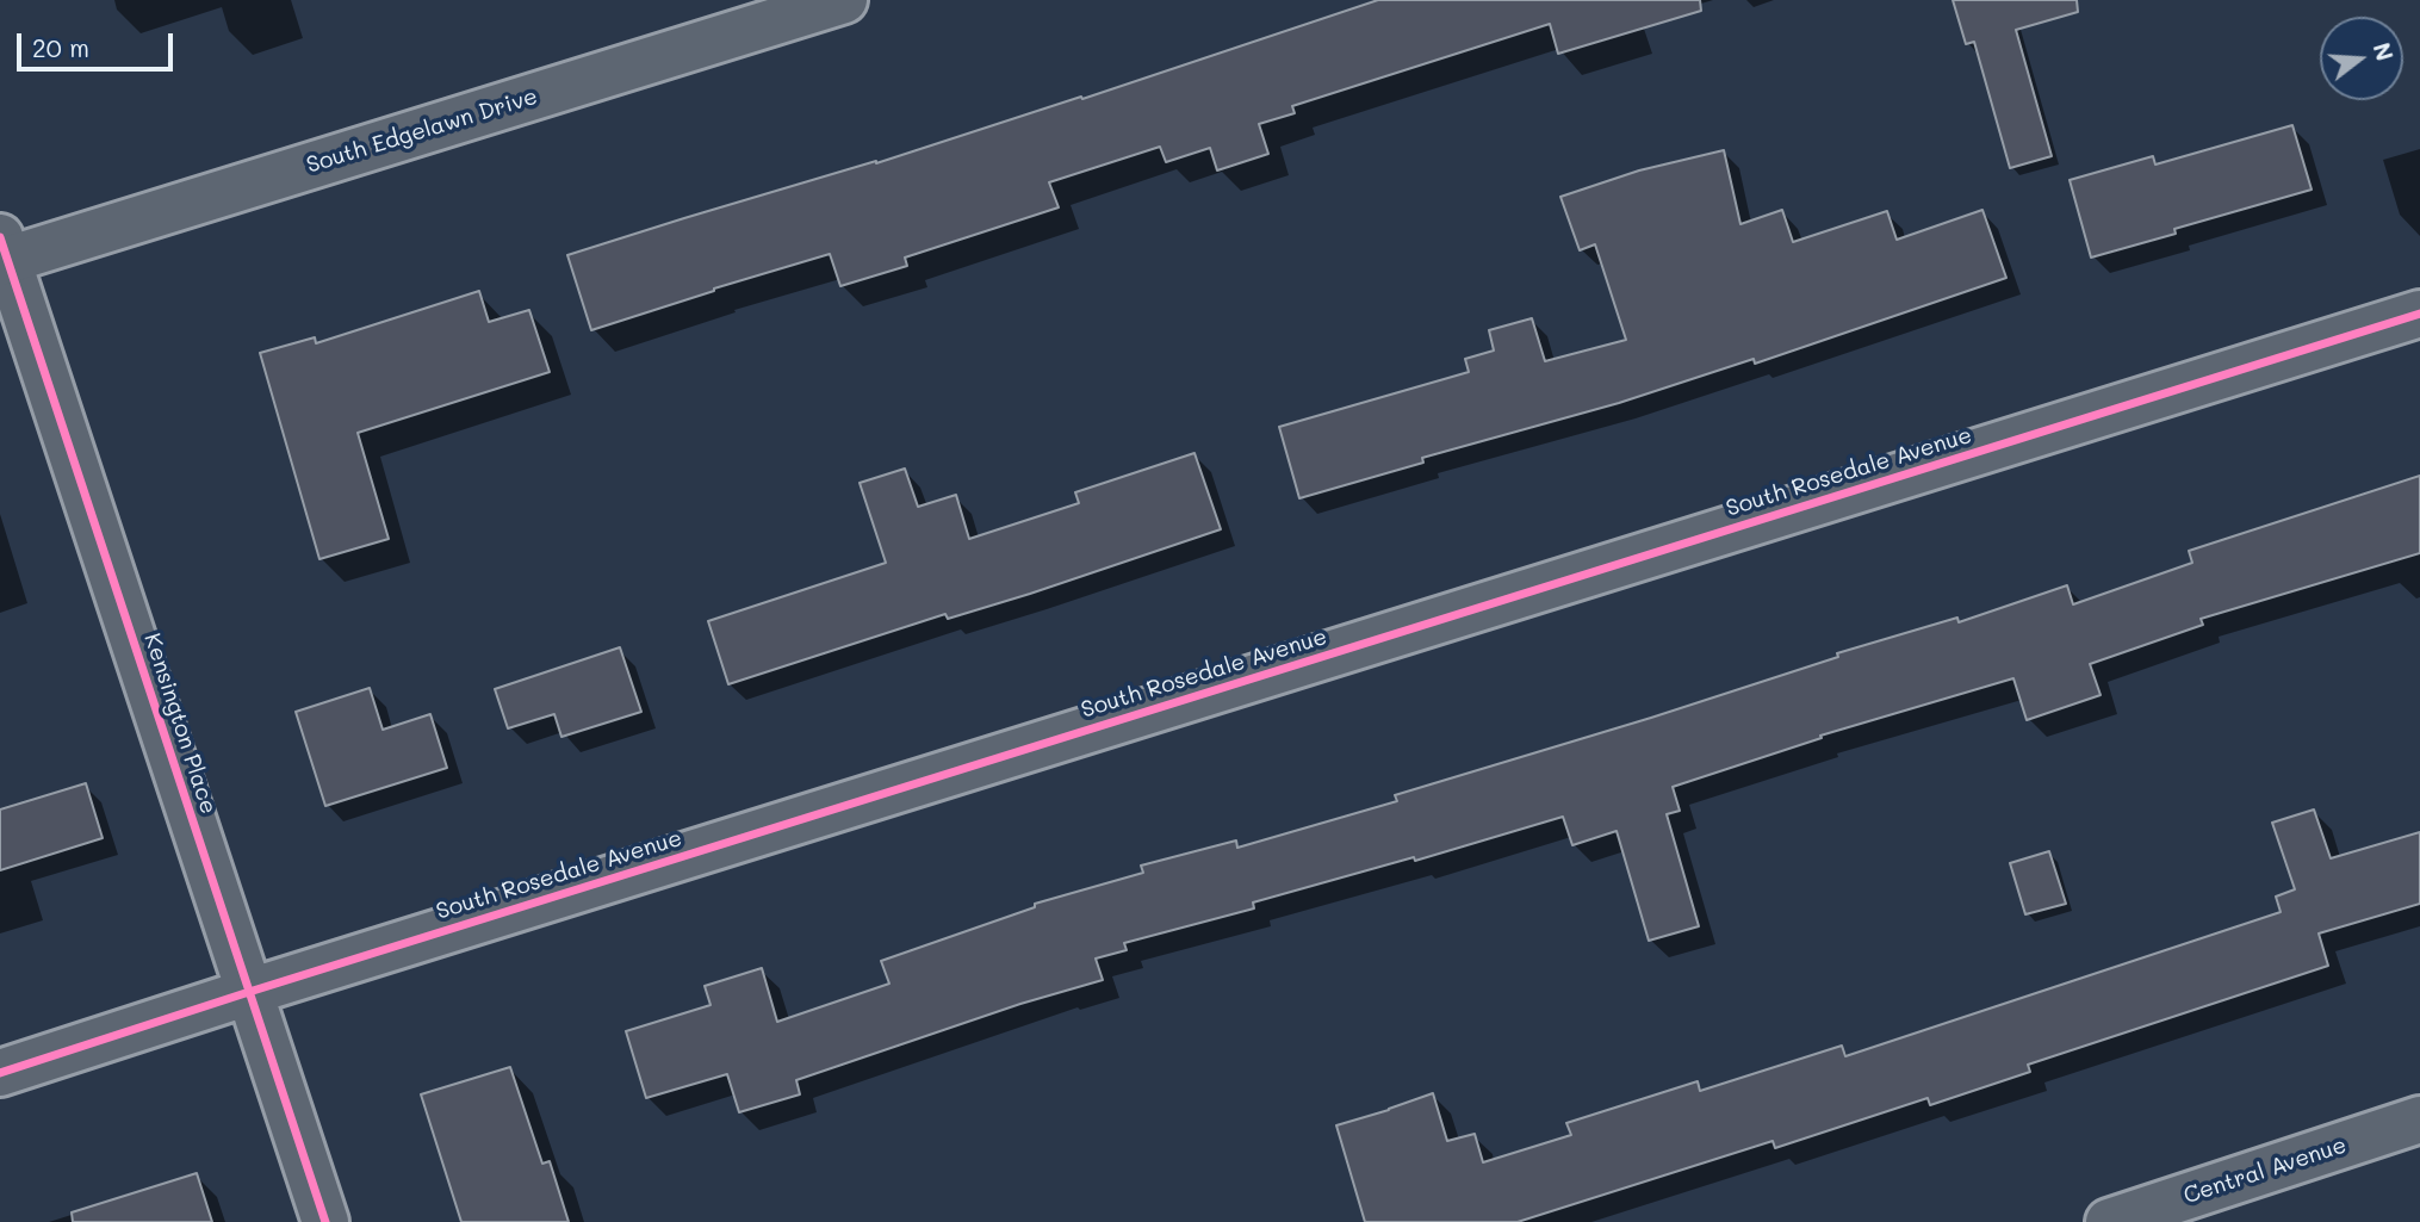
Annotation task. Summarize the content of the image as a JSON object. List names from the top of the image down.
{
  "streets": {
    "street": [
      "South Edgelawn Drive",
      "South Rosedale Avenue",
      "Kensington Place",
      "Central Avenue"
    ]
  },
  "crossings": [
    ["South Edgelawn Drive", "Kensington Place"],
    ["South Rosedale Avenue", "Kensington Place"]
  ],
  "scale_bar": "20 m",
  "north": "right"
}
